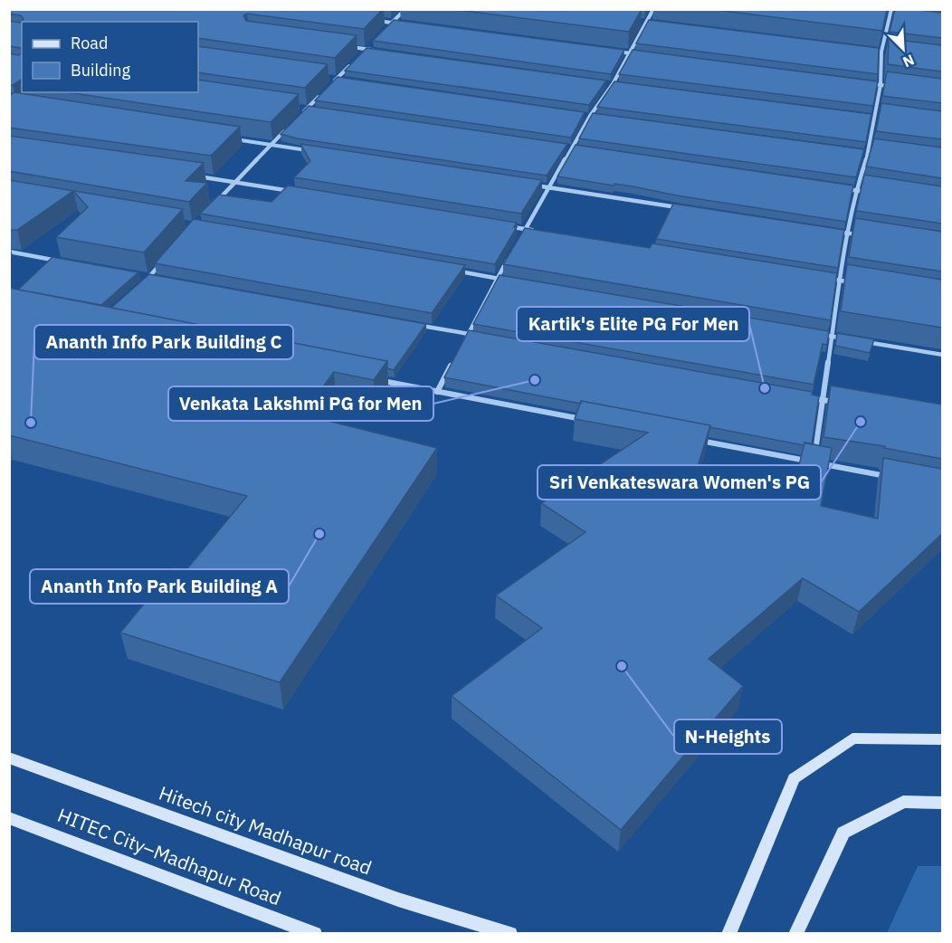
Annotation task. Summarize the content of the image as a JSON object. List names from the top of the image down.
{
  "streets": {
    "main road": ["Hitech city Madhapur road", "HITEC City–Madhapur Road"]
  },
  "places": [
    "Venkata Lakshmi PG for Men",
    "Kartik's Elite PG For Men",
    "Sri Venkateswara Women's PG",
    "Ananth Info Park Building C",
    "Ananth Info Park Building A",
    "N-Heights"
  ],
  "legend": ["Road", "Building"],
  "north": "bottom right"
}
